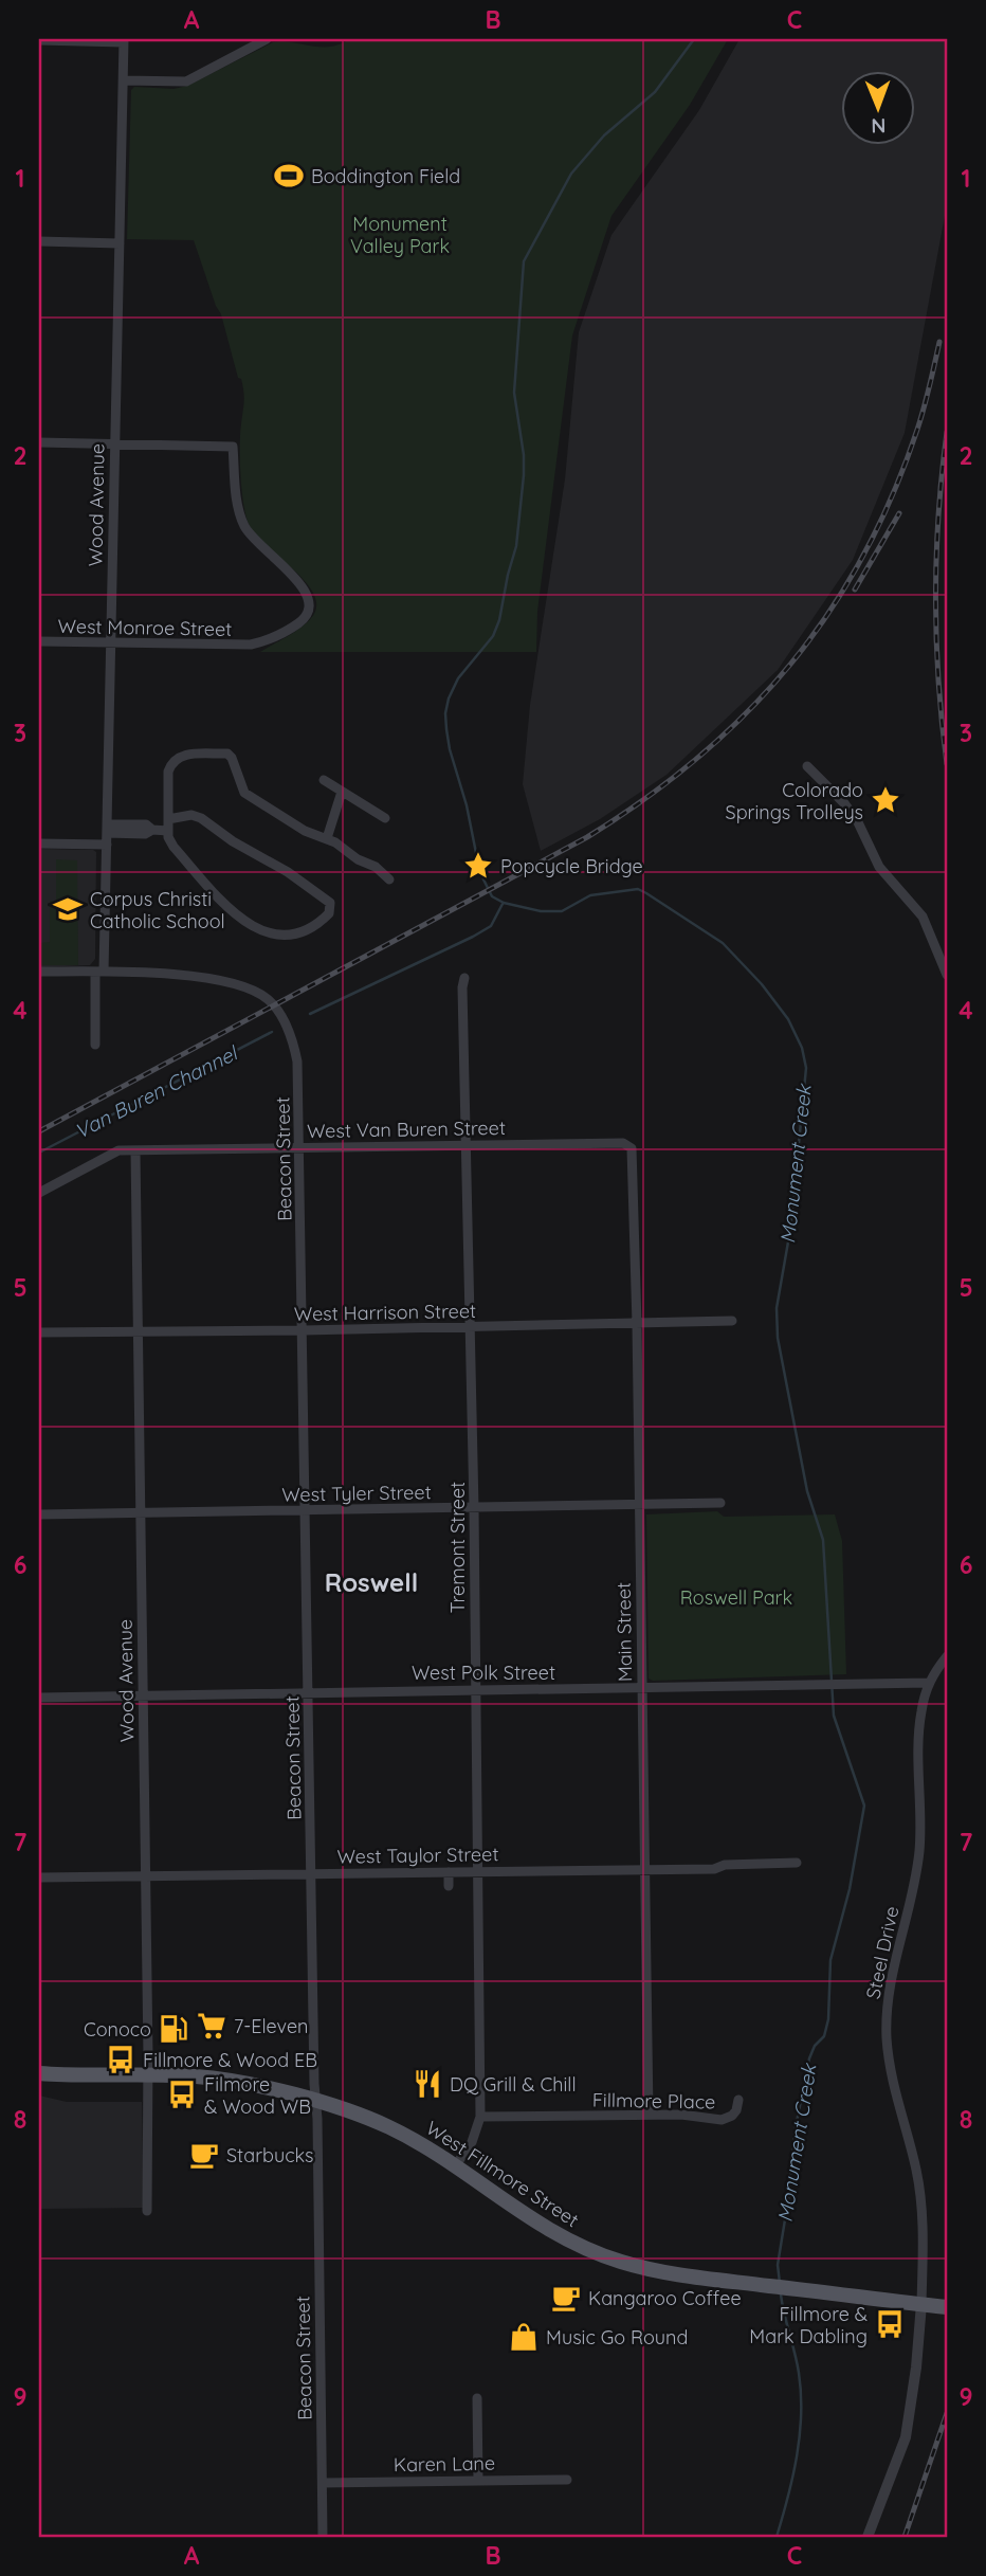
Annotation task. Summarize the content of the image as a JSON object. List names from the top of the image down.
{
  "streets": {
    "main road": ["West Fillmore Street"],
    "street": [
      "Wood Avenue",
      "West Monroe Street",
      "West Van Buren Street",
      "Beacon Street",
      "West Harrison Street",
      "West Tyler Street",
      "Tremont Street",
      "Main Street",
      "West Polk Street",
      "West Taylor Street",
      "Steel Drive",
      "Fillmore Place",
      "Karen Lane"
    ]
  },
  "crossings": [
    ["Wood Avenue", "West Monroe Street"],
    ["Wood Avenue", "West Van Buren Street"],
    ["Wood Avenue", "Beacon Street"],
    ["Wood Avenue", "West Harrison Street"],
    ["Wood Avenue", "West Tyler Street"],
    ["Wood Avenue", "West Polk Street"],
    ["Wood Avenue", "West Taylor Street"],
    ["Wood Avenue", "West Fillmore Street"],
    ["West Van Buren Street", "Beacon Street"],
    ["West Van Buren Street", "Tremont Street"],
    ["West Van Buren Street", "Main Street"],
    ["Beacon Street", "West Harrison Street"],
    ["Beacon Street", "West Tyler Street"],
    ["Beacon Street", "West Polk Street"],
    ["Beacon Street", "West Taylor Street"],
    ["Beacon Street", "West Fillmore Street"],
    ["Beacon Street", "Karen Lane"],
    ["West Harrison Street", "Tremont Street"],
    ["West Harrison Street", "Main Street"],
    ["West Tyler Street", "Tremont Street"],
    ["West Tyler Street", "Main Street"],
    ["Tremont Street", "West Polk Street"],
    ["Tremont Street", "West Taylor Street"],
    ["Tremont Street", "Fillmore Place"],
    ["Main Street", "West Polk Street"],
    ["Main Street", "West Taylor Street"],
    ["Main Street", "Fillmore Place"],
    ["West Polk Street", "Steel Drive"],
    ["Steel Drive", "West Fillmore Street"]
  ],
  "districts": ["Roswell"],
  "water": ["Van Buren Channel", "Monument Creek"],
  "parks": ["Monument Valley Park", "Roswell Park"],
  "places": {
    "sports": ["Boddington Field"],
    "place": ["Colorado Springs Trolleys", "Popcycle Bridge"],
    "school or university": ["Corpus Christi Catholic School"],
    "supermarket": ["7-Eleven"],
    "fuel station": ["Conoco"],
    "bus stop": ["Fillmore & Wood EB", "Filmore & Wood WB", "Fillmore & Mark Dabling"],
    "restaurant": ["DQ Grill & Chill"],
    "cafe": ["Starbucks", "Kangaroo Coffee"],
    "shop": ["Music Go Round"]
  },
  "north": "bottom",
  "grid": {
    "columns": ["A", "B", "C"],
    "rows": [
      "1",
      "2",
      "3",
      "4",
      "5",
      "6",
      "7",
      "8",
      "9"
    ]
  }
}
